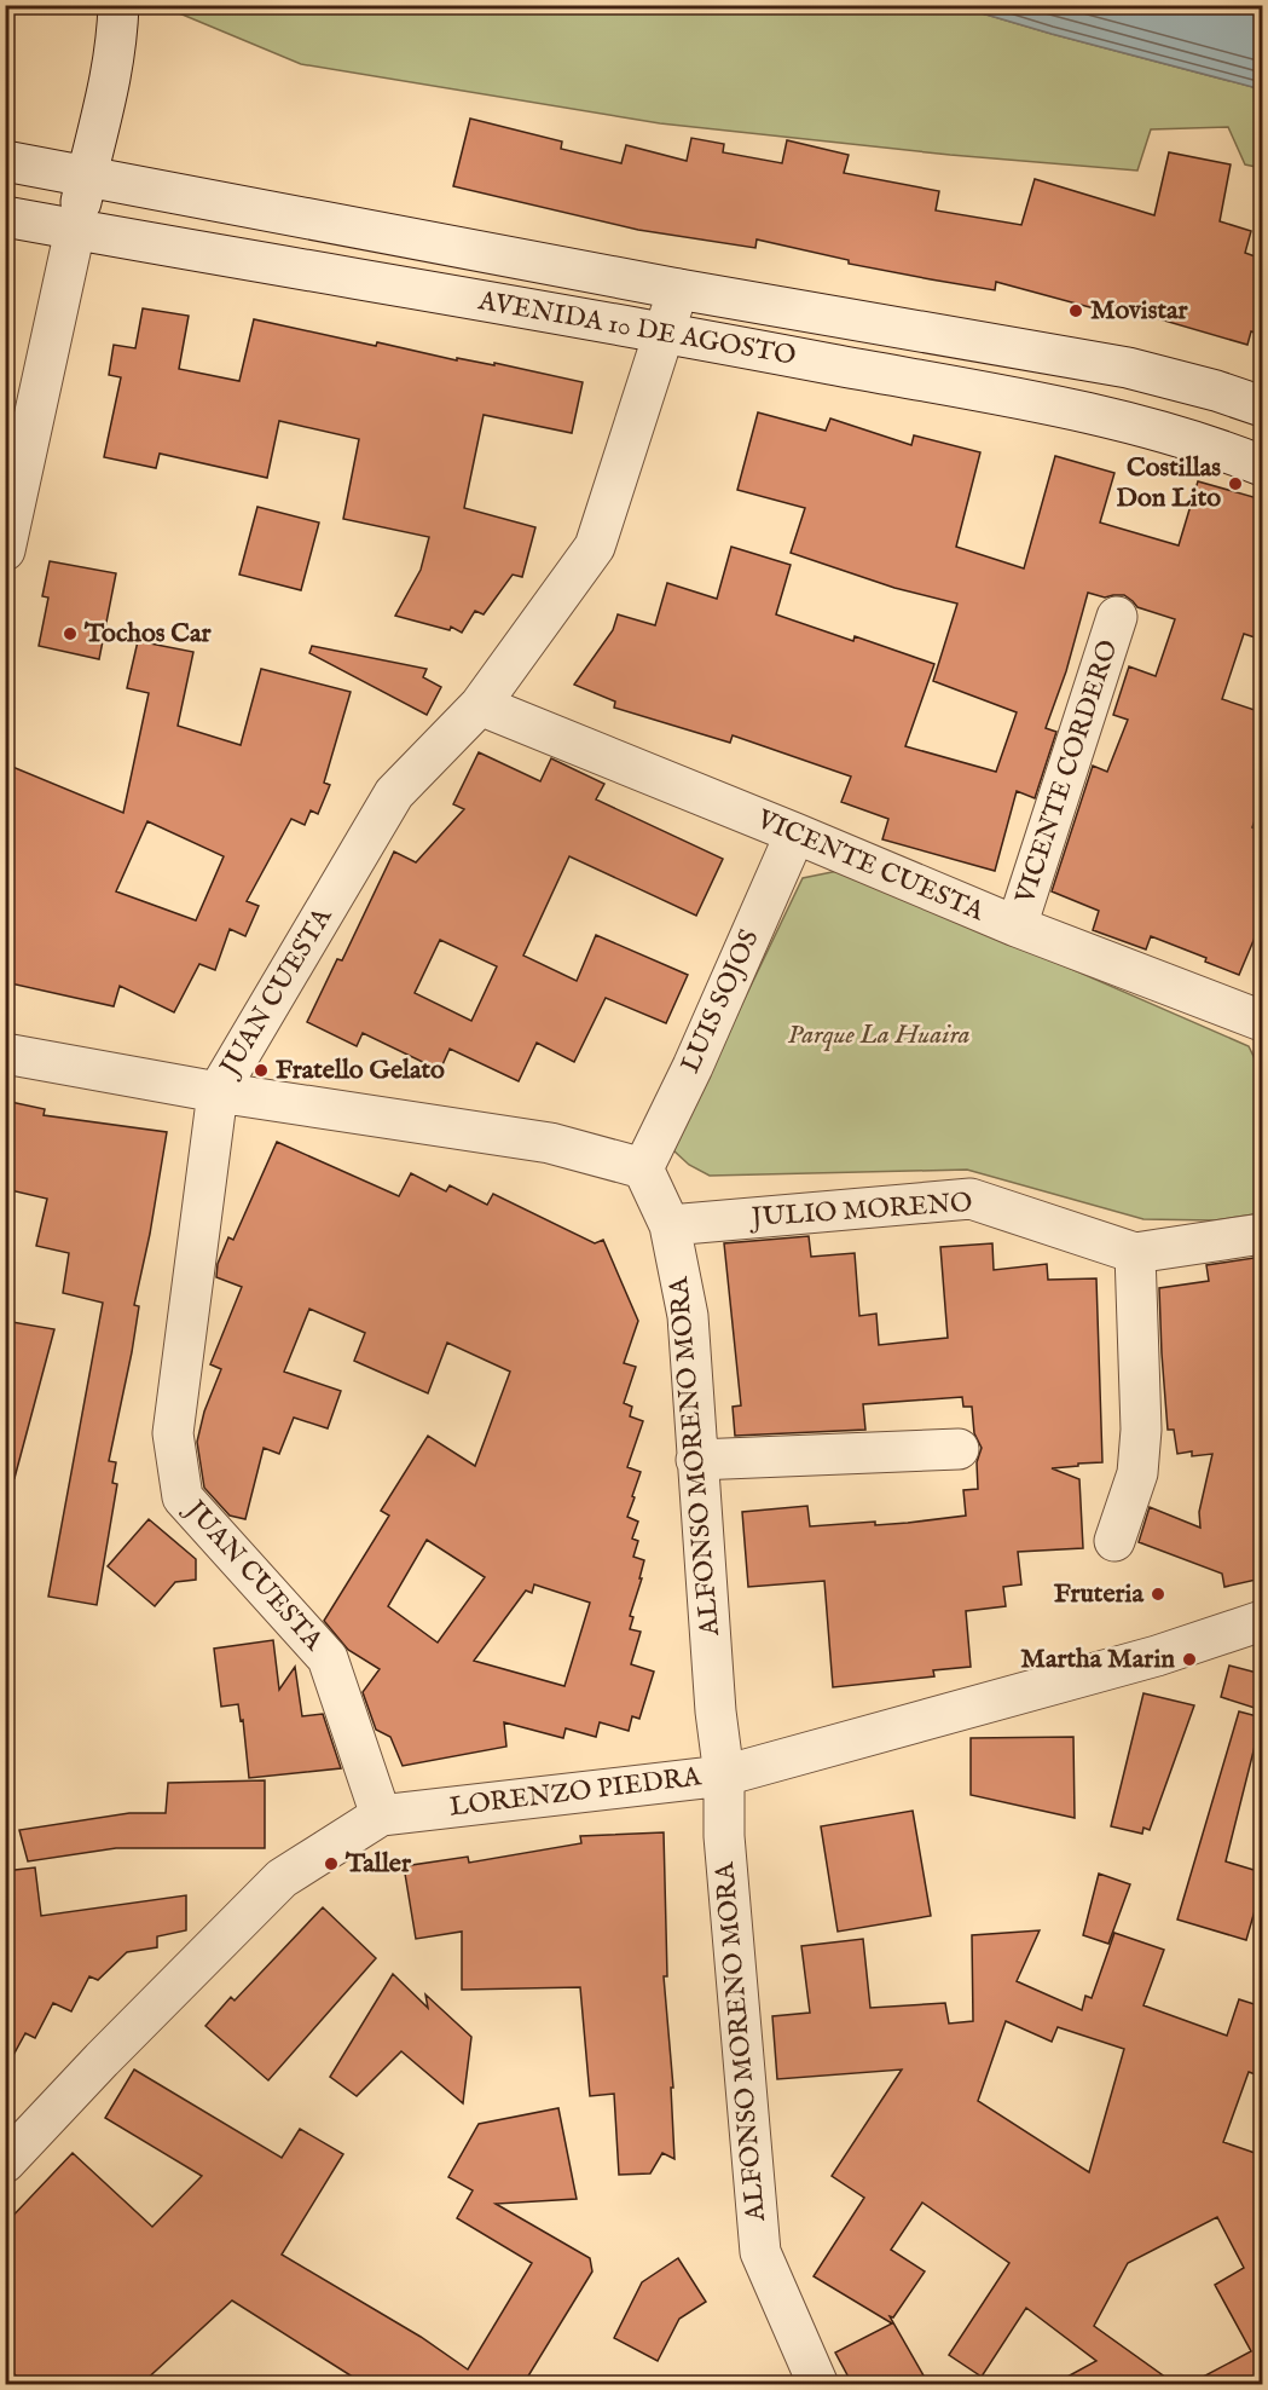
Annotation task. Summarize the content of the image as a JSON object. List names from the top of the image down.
{
  "streets": {
    "street": [
      "AVENIDA 10 DE AGOSTO",
      "VICENTE CORDERO",
      "VICENTE CUESTA",
      "JUAN CUESTA",
      "LUIS SOJOS",
      "JULIO MORENO",
      "ALFONSO MORENO MORA",
      "LORENZO PIEDRA"
    ]
  },
  "crossings": [
    ["AVENIDA 10 DE AGOSTO", "JUAN CUESTA"],
    ["VICENTE CORDERO", "VICENTE CUESTA"],
    ["VICENTE CUESTA", "JUAN CUESTA"],
    ["VICENTE CUESTA", "LUIS SOJOS"],
    ["JUAN CUESTA", "LORENZO PIEDRA"],
    ["LUIS SOJOS", "ALFONSO MORENO MORA"],
    ["JULIO MORENO", "ALFONSO MORENO MORA"],
    ["ALFONSO MORENO MORA", "LORENZO PIEDRA"]
  ],
  "parks": ["Parque La Huaira"],
  "places": [
    "Movistar",
    "Costillas Don Lito",
    "Tochos Car",
    "Fratello Gelato",
    "Fruteria",
    "Martha Marin",
    "Taller"
  ]
}
